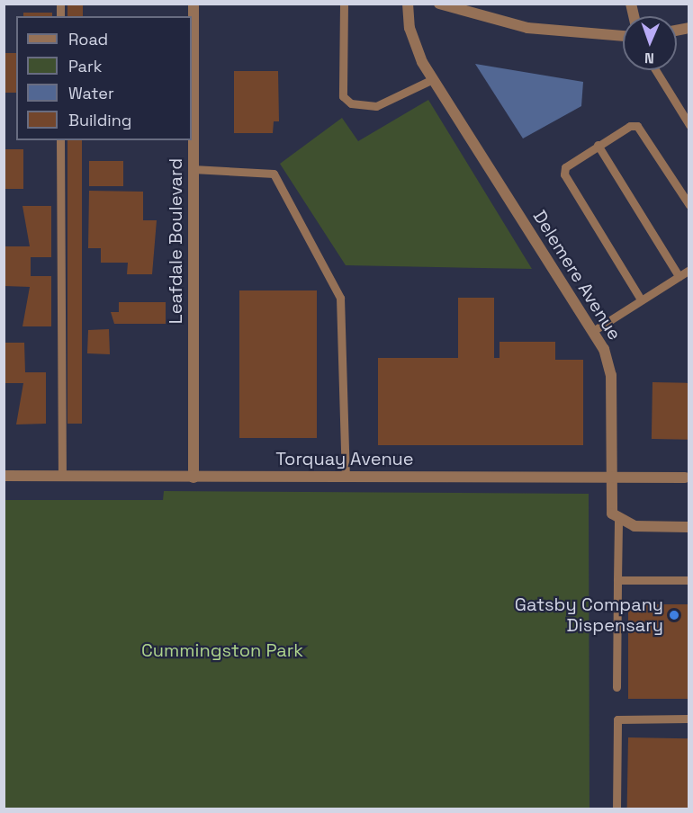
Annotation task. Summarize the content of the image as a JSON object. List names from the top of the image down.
{
  "streets": {
    "street": ["Leafdale Boulevard", "Delemere Avenue", "Torquay Avenue"]
  },
  "crossings": [
    ["Leafdale Boulevard", "Torquay Avenue"],
    ["Delemere Avenue", "Torquay Avenue"]
  ],
  "parks": ["Cummingston Park"],
  "places": ["Gatsby Company Dispensary"],
  "legend": [
    "Road",
    "Park",
    "Water",
    "Building"
  ],
  "north": "bottom"
}
